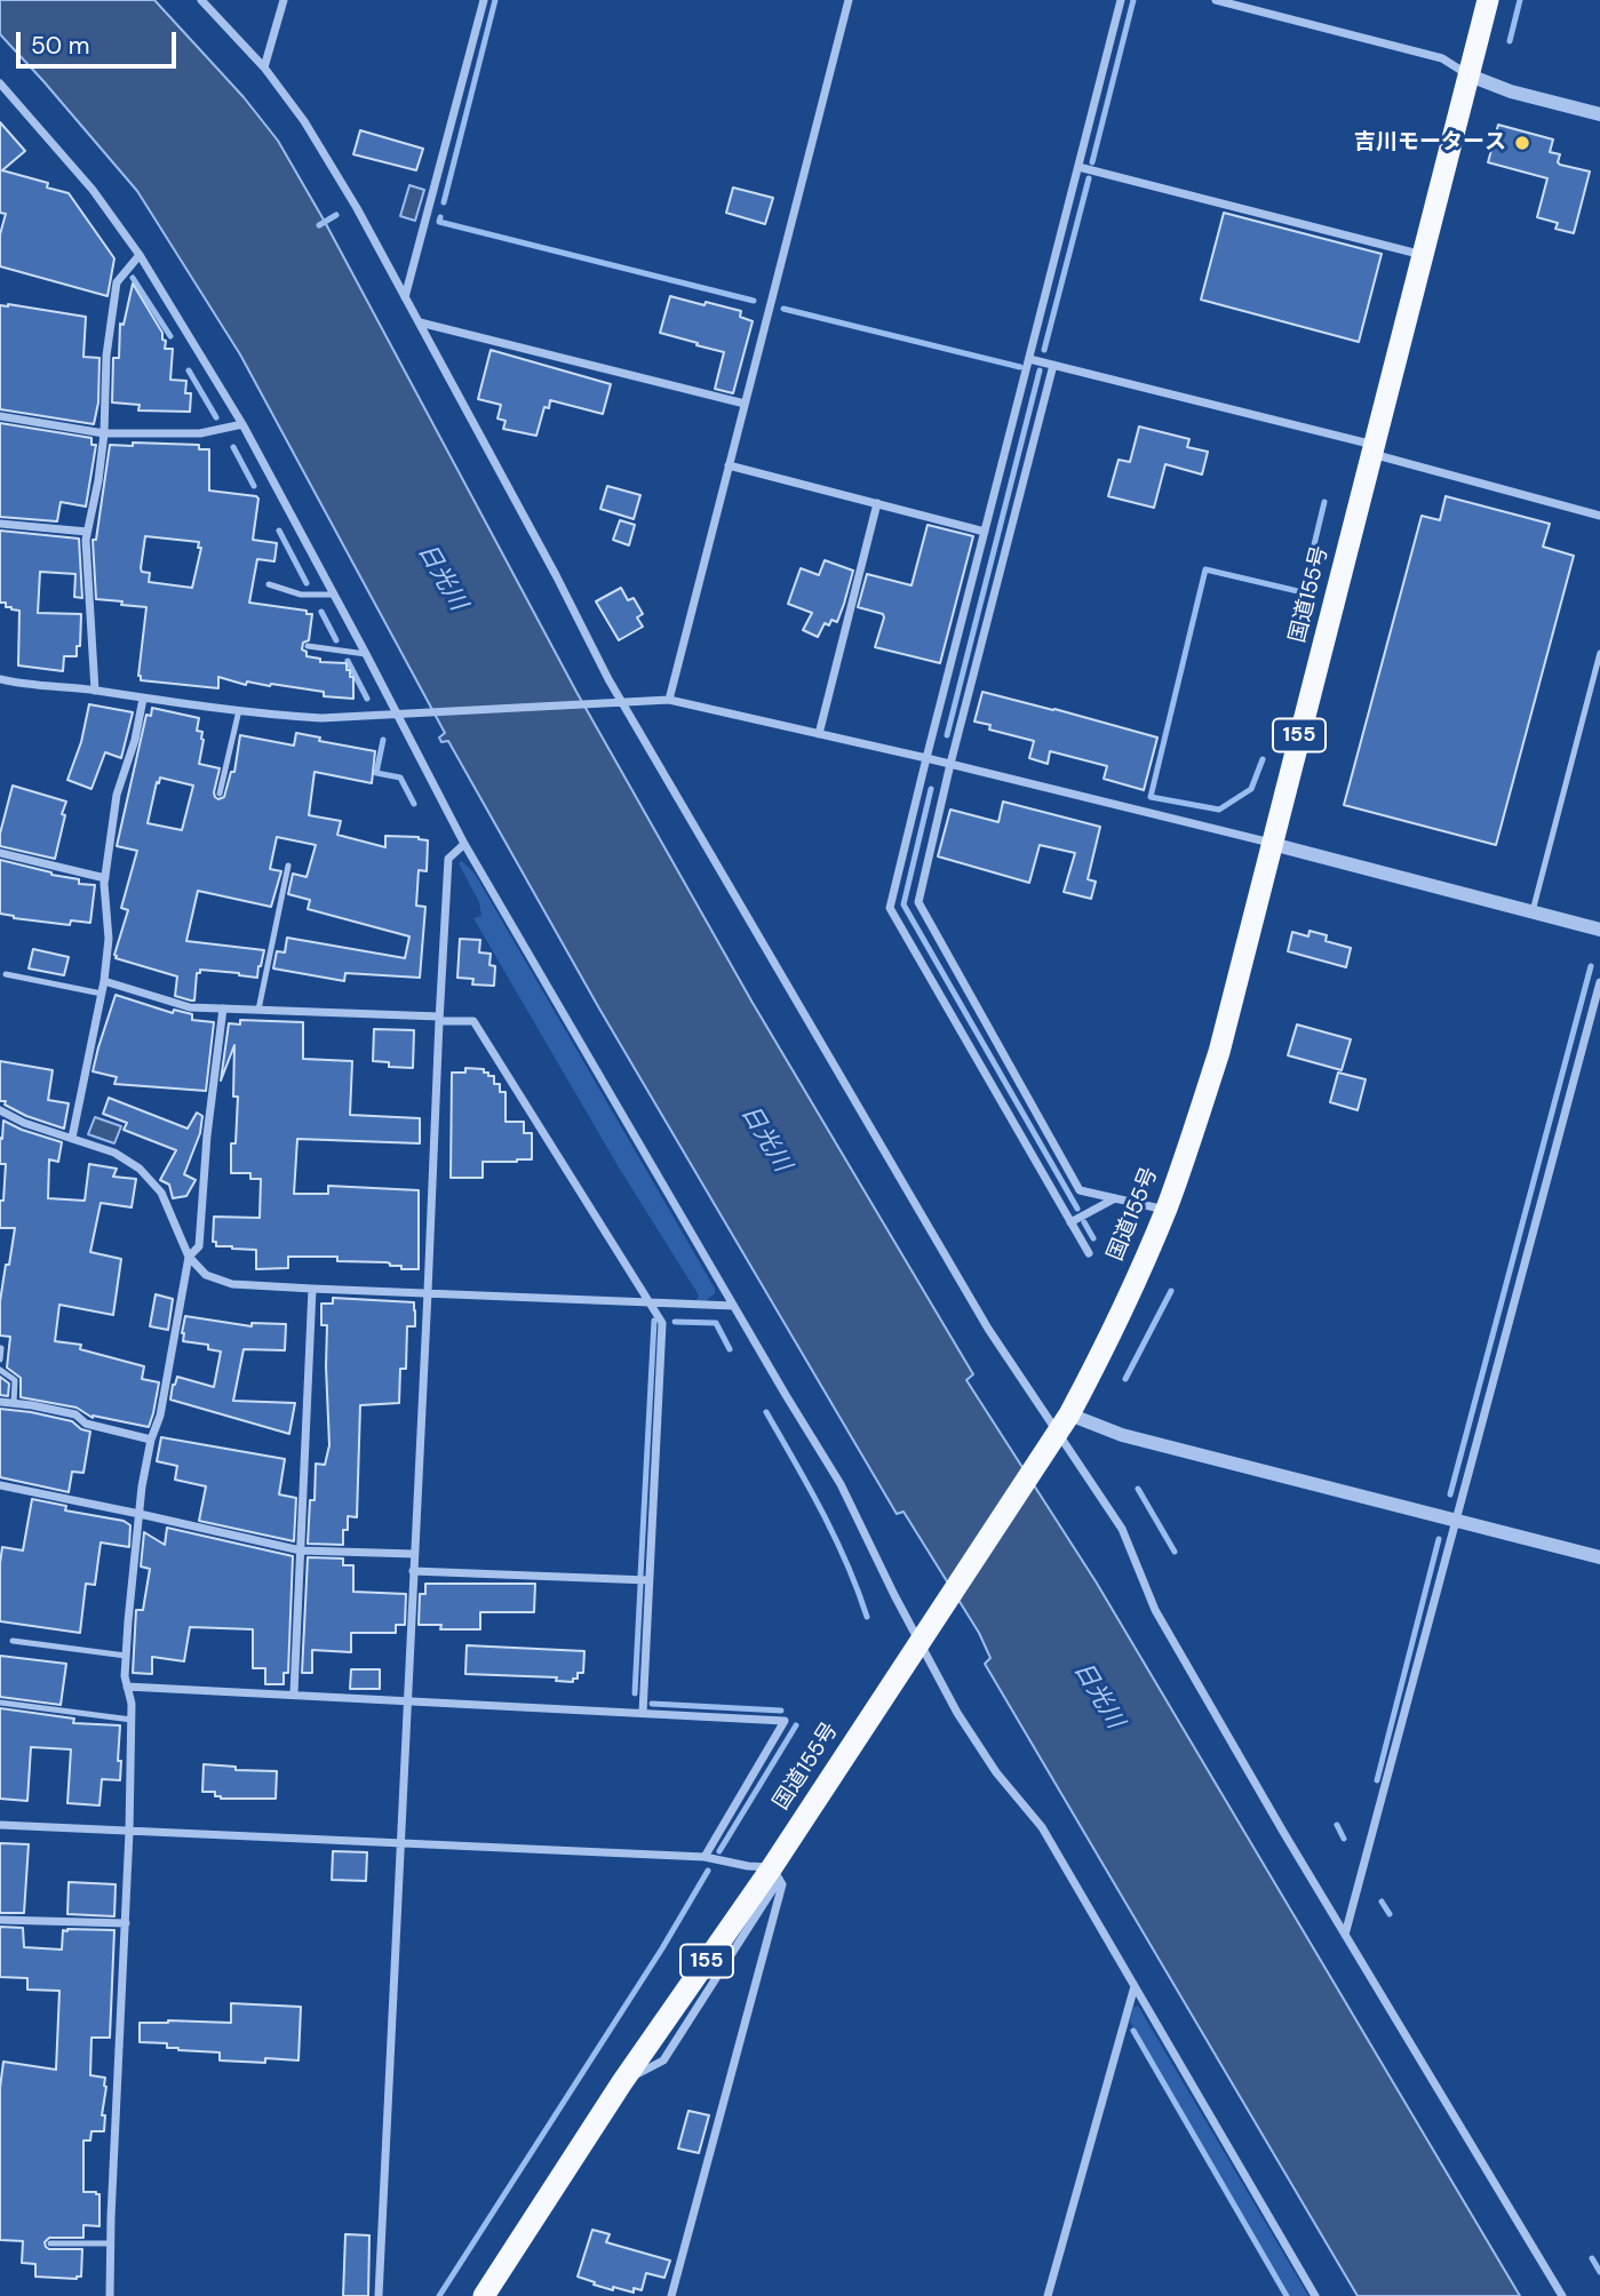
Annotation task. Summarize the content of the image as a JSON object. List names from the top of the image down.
{
  "streets": {
    "highway": ["国道155号", "155"]
  },
  "water": ["日光川"],
  "places": ["吉川モータース"],
  "scale_bar": "50 m"
}
